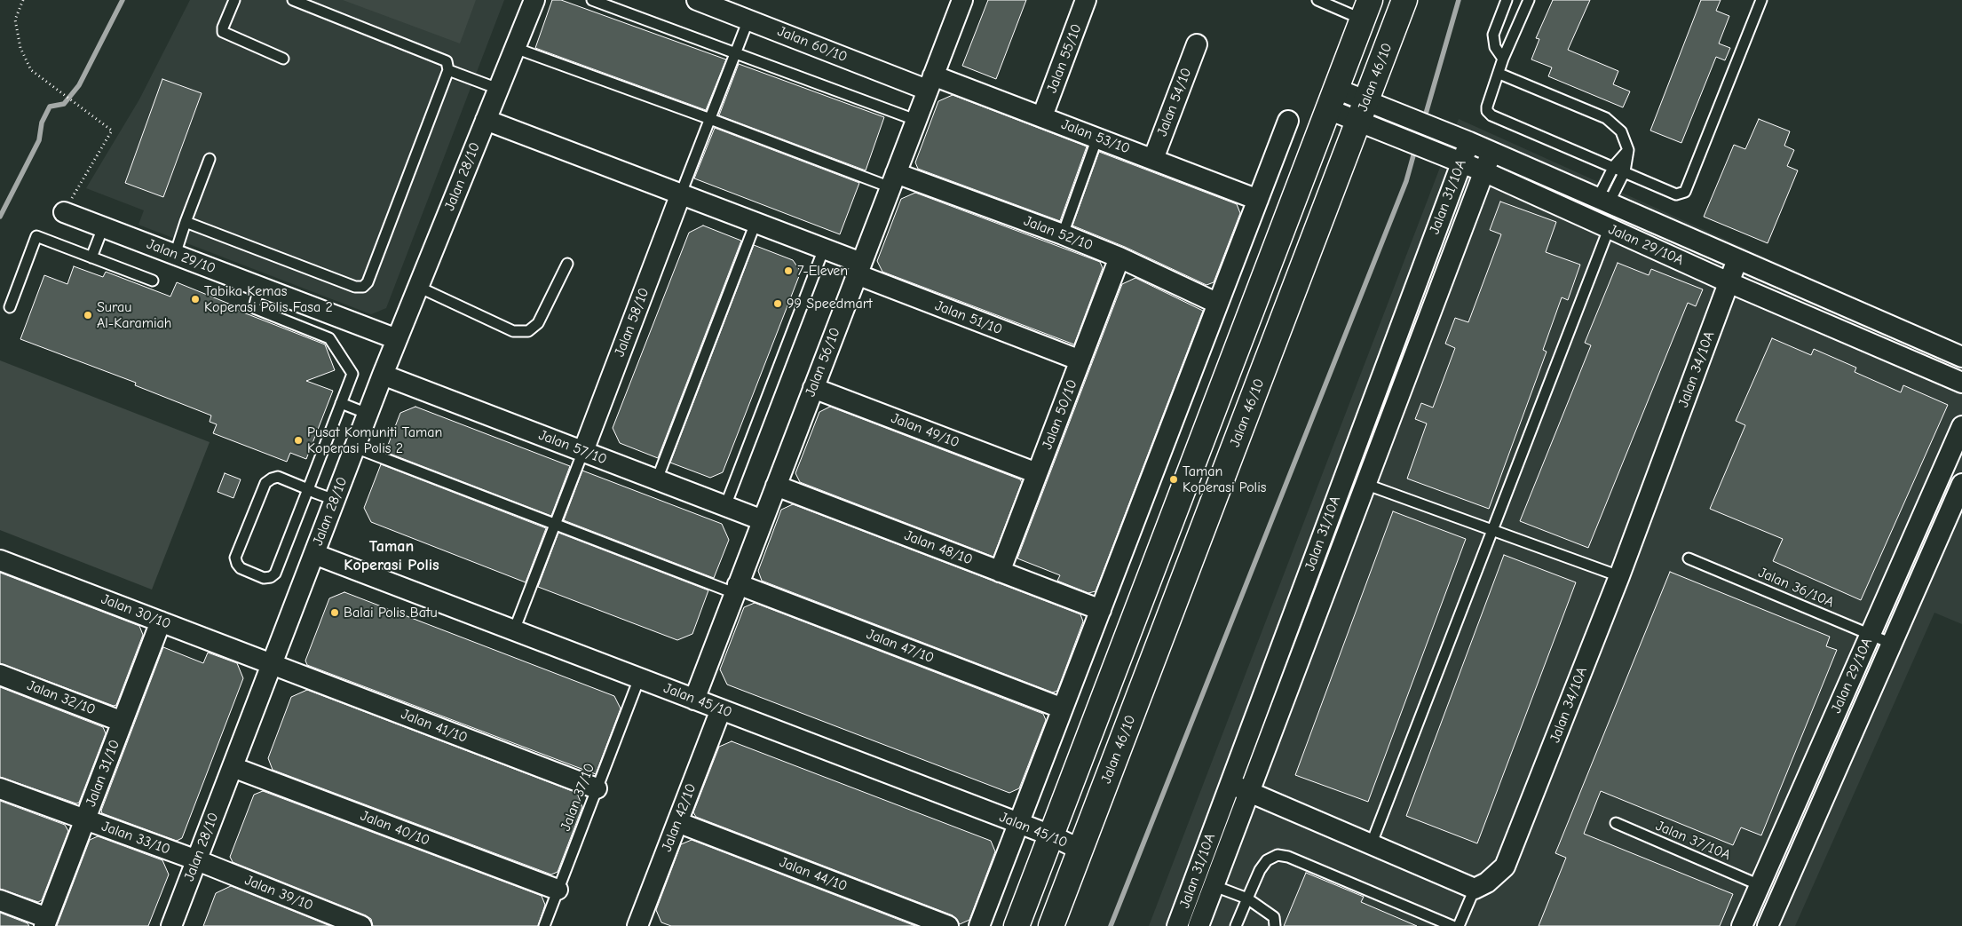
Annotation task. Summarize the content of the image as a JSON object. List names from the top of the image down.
{
  "streets": {
    "main road": ["Jalan 46/10"],
    "street": [
      "Jalan 60/10",
      "Jalan 55/10",
      "Jalan 54/10",
      "Jalan 53/10",
      "Jalan 28/10",
      "Jalan 31/10A",
      "Jalan 52/10",
      "Jalan 29/10A",
      "Jalan 29/10",
      "Jalan 51/10",
      "Jalan 58/10",
      "Jalan 56/10",
      "Jalan 34/10A",
      "Jalan 50/10",
      "Jalan 49/10",
      "Jalan 57/10",
      "Jalan 48/10",
      "Jalan 30/10",
      "Jalan 47/10",
      "Jalan 32/10",
      "Jalan 45/10",
      "Jalan 41/10",
      "Jalan 31/10",
      "Jalan 42/10",
      "Jalan 40/10",
      "Jalan 33/10",
      "Jalan 44/10",
      "Jalan 39/10"
    ],
    "lane": ["Jalan 36/10A", "Jalan 37/10", "Jalan 37/10A"]
  },
  "crossings": [
    ["Jalan 60/10", "Jalan 53/10"],
    ["Jalan 60/10", "Jalan 56/10"],
    ["Jalan 55/10", "Jalan 53/10"],
    ["Jalan 46/10", "Jalan 29/10A"],
    ["Jalan 46/10", "Jalan 45/10"],
    ["Jalan 54/10", "Jalan 53/10"],
    ["Jalan 53/10", "Jalan 56/10"],
    ["Jalan 28/10", "Jalan 29/10"],
    ["Jalan 28/10", "Jalan 57/10"],
    ["Jalan 28/10", "Jalan 30/10"],
    ["Jalan 28/10", "Jalan 45/10"],
    ["Jalan 28/10", "Jalan 41/10"],
    ["Jalan 28/10", "Jalan 40/10"],
    ["Jalan 28/10", "Jalan 33/10"],
    ["Jalan 28/10", "Jalan 39/10"],
    ["Jalan 31/10A", "Jalan 29/10A"],
    ["Jalan 52/10", "Jalan 56/10"],
    ["Jalan 52/10", "Jalan 50/10"],
    ["Jalan 29/10A", "Jalan 34/10A"],
    ["Jalan 29/10A", "Jalan 36/10A"],
    ["Jalan 29/10A", "Jalan 37/10A"],
    ["Jalan 51/10", "Jalan 56/10"],
    ["Jalan 51/10", "Jalan 50/10"],
    ["Jalan 58/10", "Jalan 57/10"],
    ["Jalan 56/10", "Jalan 49/10"],
    ["Jalan 56/10", "Jalan 57/10"],
    ["Jalan 56/10", "Jalan 48/10"],
    ["Jalan 56/10", "Jalan 47/10"],
    ["Jalan 56/10", "Jalan 45/10"],
    ["Jalan 50/10", "Jalan 49/10"],
    ["Jalan 50/10", "Jalan 48/10"],
    ["Jalan 30/10", "Jalan 41/10"],
    ["Jalan 30/10", "Jalan 31/10"],
    ["Jalan 32/10", "Jalan 31/10"],
    ["Jalan 45/10", "Jalan 37/10"],
    ["Jalan 45/10", "Jalan 42/10"],
    ["Jalan 41/10", "Jalan 37/10"],
    ["Jalan 31/10", "Jalan 33/10"],
    ["Jalan 37/10", "Jalan 40/10"],
    ["Jalan 42/10", "Jalan 44/10"],
    ["Jalan 33/10", "Jalan 39/10"]
  ],
  "districts": ["Taman Koperasi Polis"],
  "places": [
    "7-Eleven",
    "Tabika Kemas Koperasi Polis Fasa 2",
    "99 Speedmart",
    "Surau Al-Karamiah",
    "Pusat Komuniti Taman Koperasi Polis 2",
    "Taman Koperasi Polis",
    "Balai Polis Batu"
  ]
}
